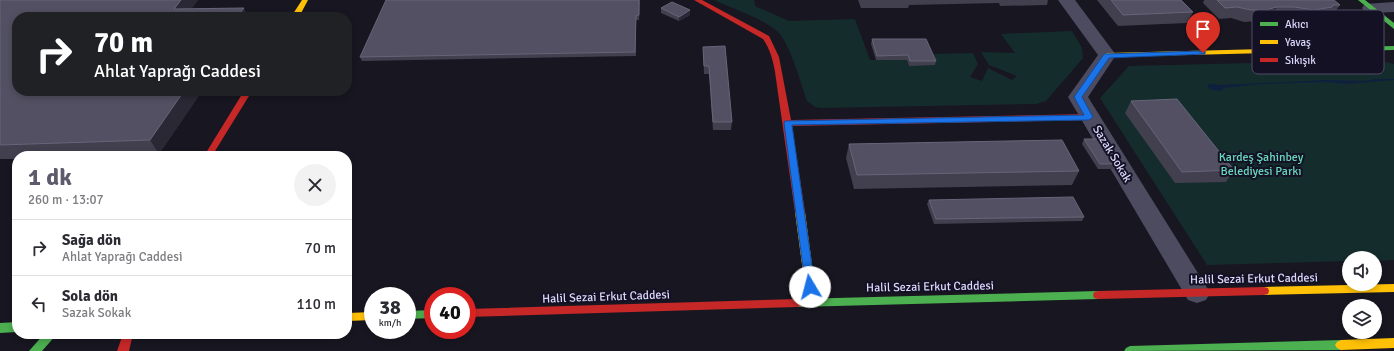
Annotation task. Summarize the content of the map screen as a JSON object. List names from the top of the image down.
{
  "streets": {
    "street": ["Sazak Sokak", "Halil Sezai Erkut Caddesi"]
  },
  "crossings": [
    ["Sazak Sokak", "Halil Sezai Erkut Caddesi"]
  ],
  "parks": ["Kardeş Şahinbey Belediyesi Parkı"],
  "legend": ["Akıcı", "Yavaş", "Sıkışık"],
  "page": {
    "turn": ["70 m", "Ahlat Yaprağı Caddesi"],
    "heading": ["1 dk", "260 m · 13:07"],
    "list": [
      {
        "name": "Sağa dön",
        "note": "Ahlat Yaprağı Caddesi",
        "value": "70 m"
      },
      {
        "name": "Sola dön",
        "note": "Sazak Sokak",
        "value": "110 m"
      }
    ],
    "speed": "38 km/h",
    "limit": "40"
  }
}
